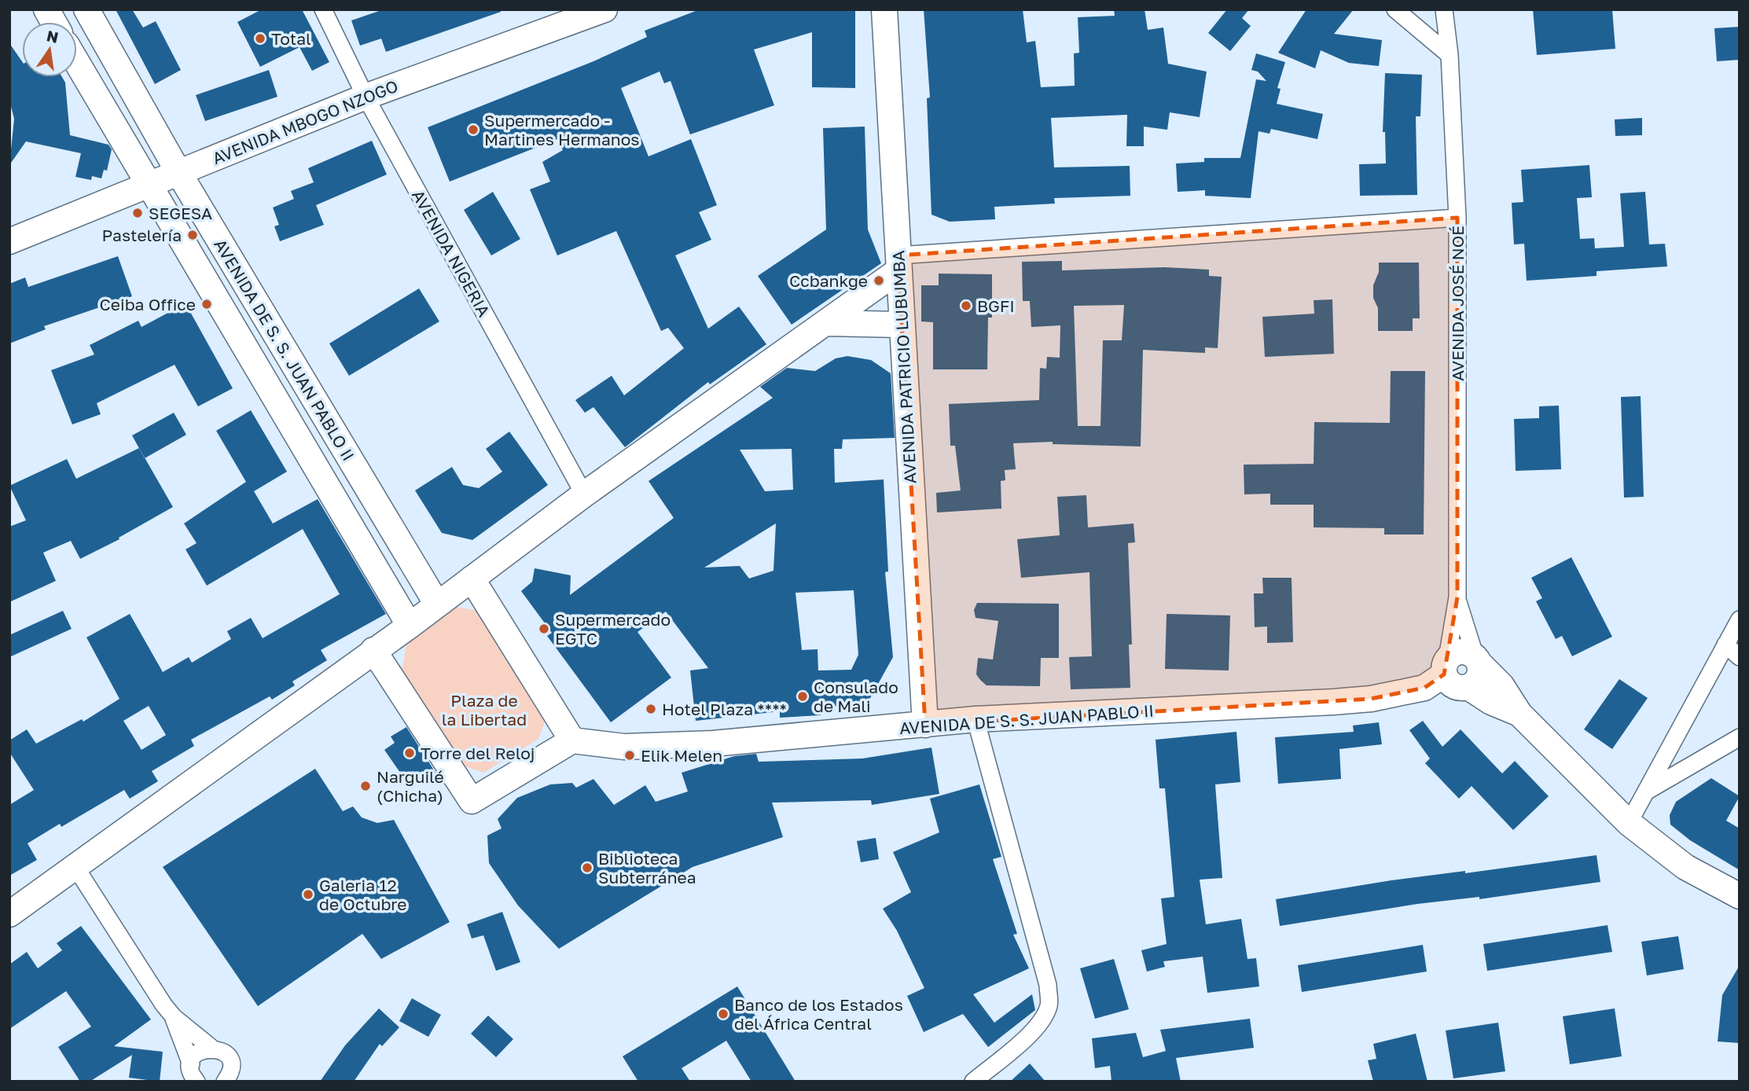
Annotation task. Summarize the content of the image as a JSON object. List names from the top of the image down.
{
  "streets": {
    "street": [
      "AVENIDA MBOGO NZOGO",
      "AVENIDA NIGERIA",
      "AVENIDA JOSÉ NOÉ",
      "AVENIDA DE S. S. JUAN PABLO II",
      "AVENIDA PATRICIO LUBUMBA"
    ]
  },
  "crossings": [
    ["AVENIDA MBOGO NZOGO", "AVENIDA NIGERIA"],
    ["AVENIDA MBOGO NZOGO", "AVENIDA DE S. S. JUAN PABLO II"],
    ["AVENIDA JOSÉ NOÉ", "AVENIDA DE S. S. JUAN PABLO II"],
    ["AVENIDA DE S. S. JUAN PABLO II", "AVENIDA PATRICIO LUBUMBA"]
  ],
  "parks": ["Plaza de la Libertad"],
  "places": [
    "Total",
    "Supermercado - Martines Hermanos",
    "SEGESA",
    "Pastelería",
    "Ccbankge",
    "Ceiba Office",
    "BGFI",
    "Supermercado EGTC",
    "Consulado de Mali",
    "Hotel Plaza ****",
    "Torre del Reloj",
    "Elik Melen",
    "Narguilé (Chicha)",
    "Biblioteca Subterránea",
    "Galeria 12 de Octubre",
    "Banco de los Estados del África Central"
  ],
  "north": "top"
}
